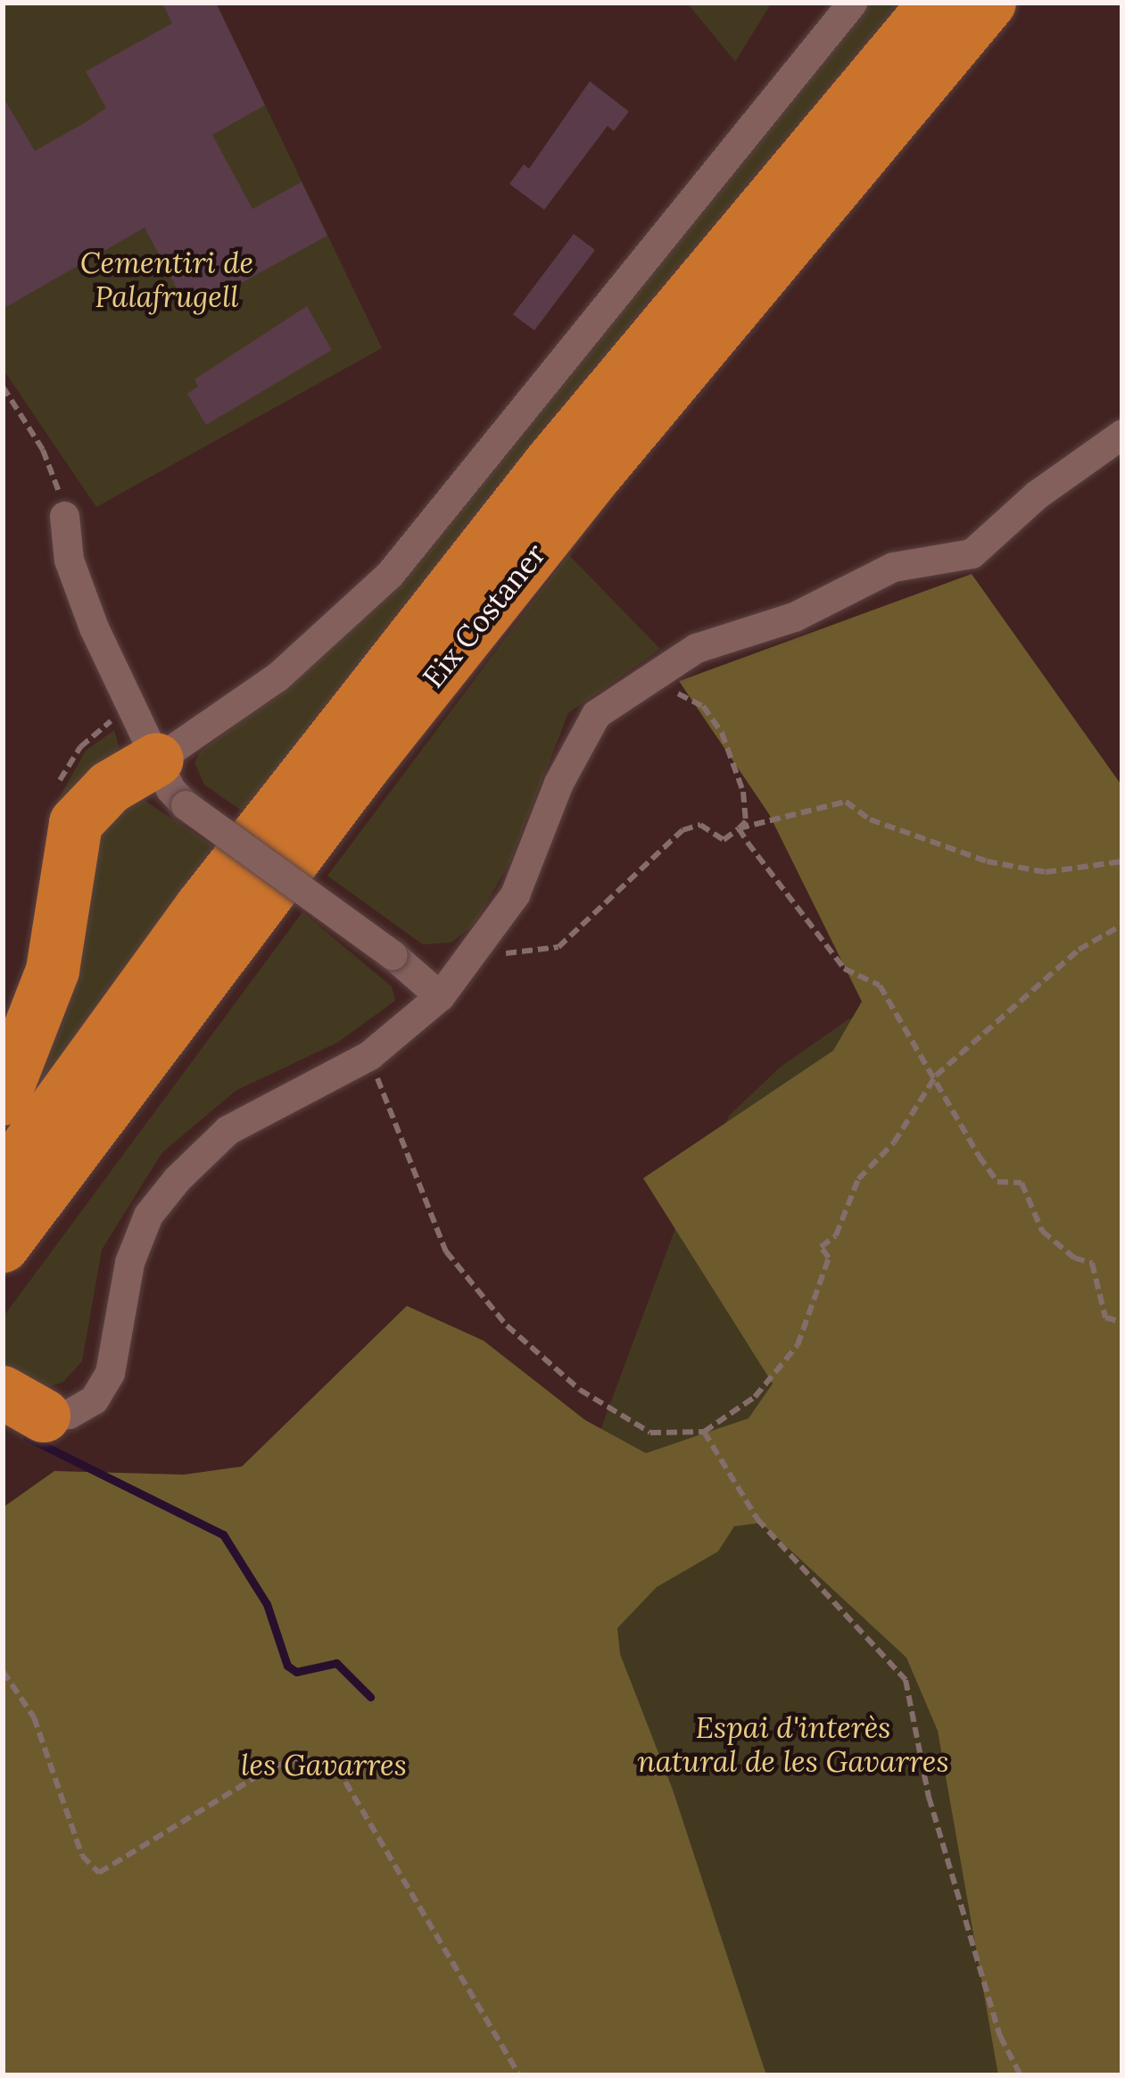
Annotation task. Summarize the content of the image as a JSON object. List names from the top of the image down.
{
  "streets": {
    "highway": ["Eix Costaner"]
  },
  "parks": ["Cementiri de Palafrugell", "Espai d'interès natural de les Gavarres", "les Gavarres"]
}
